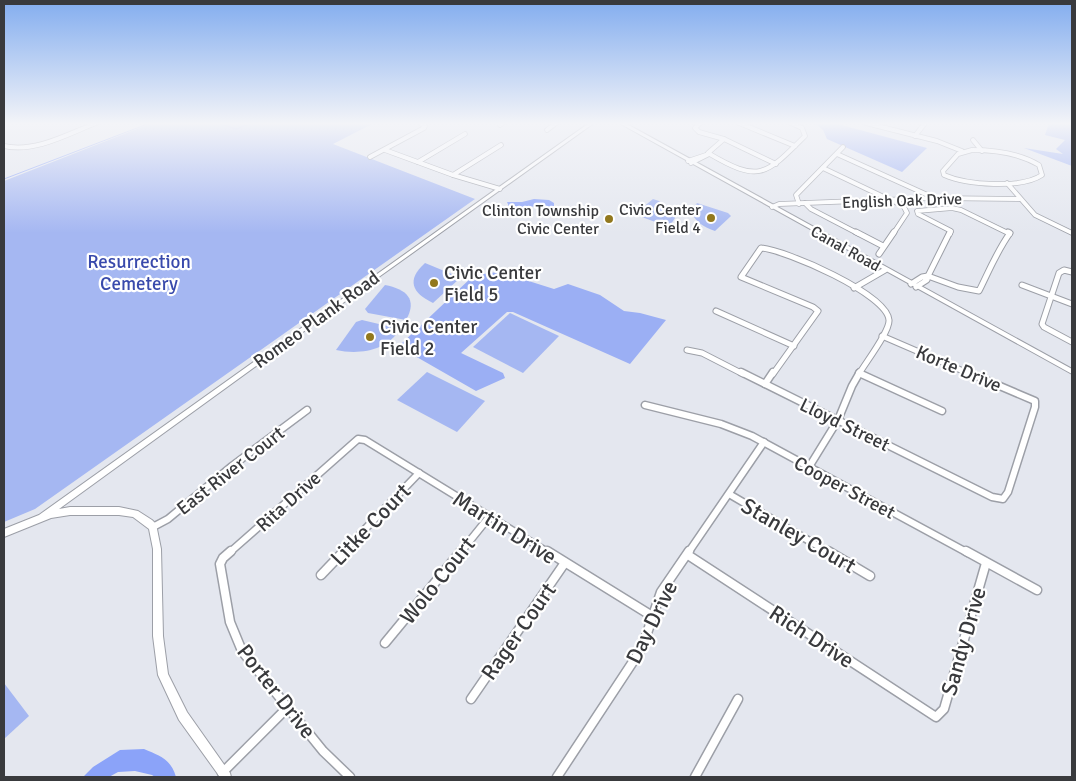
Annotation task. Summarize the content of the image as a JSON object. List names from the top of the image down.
{
  "streets": {
    "street": [
      "English Oak Drive",
      "Canal Road",
      "Romeo Plank Road",
      "Korte Drive",
      "Lloyd Street",
      "East River Court",
      "Cooper Street",
      "Rita Drive",
      "Litke Court",
      "Martin Drive",
      "Stanley Court",
      "Wolo Court",
      "Day Drive",
      "Rager Court",
      "Rich Drive",
      "Sandy Drive",
      "Porter Drive"
    ]
  },
  "crossings": [
    ["English Oak Drive", "Canal Road"],
    ["Korte Drive", "Lloyd Street"],
    ["Cooper Street", "Day Drive"],
    ["Cooper Street", "Sandy Drive"],
    ["Rita Drive", "Martin Drive"],
    ["Rita Drive", "Porter Drive"],
    ["Litke Court", "Martin Drive"],
    ["Martin Drive", "Wolo Court"],
    ["Martin Drive", "Day Drive"],
    ["Martin Drive", "Rager Court"],
    ["Stanley Court", "Day Drive"],
    ["Day Drive", "Rich Drive"],
    ["Rich Drive", "Sandy Drive"]
  ],
  "parks": ["Resurrection Cemetery"],
  "places": [
    "Civic Center Field 4",
    "Clinton Township Civic Center",
    "Civic Center Field 5",
    "Civic Center Field 2"
  ]
}
